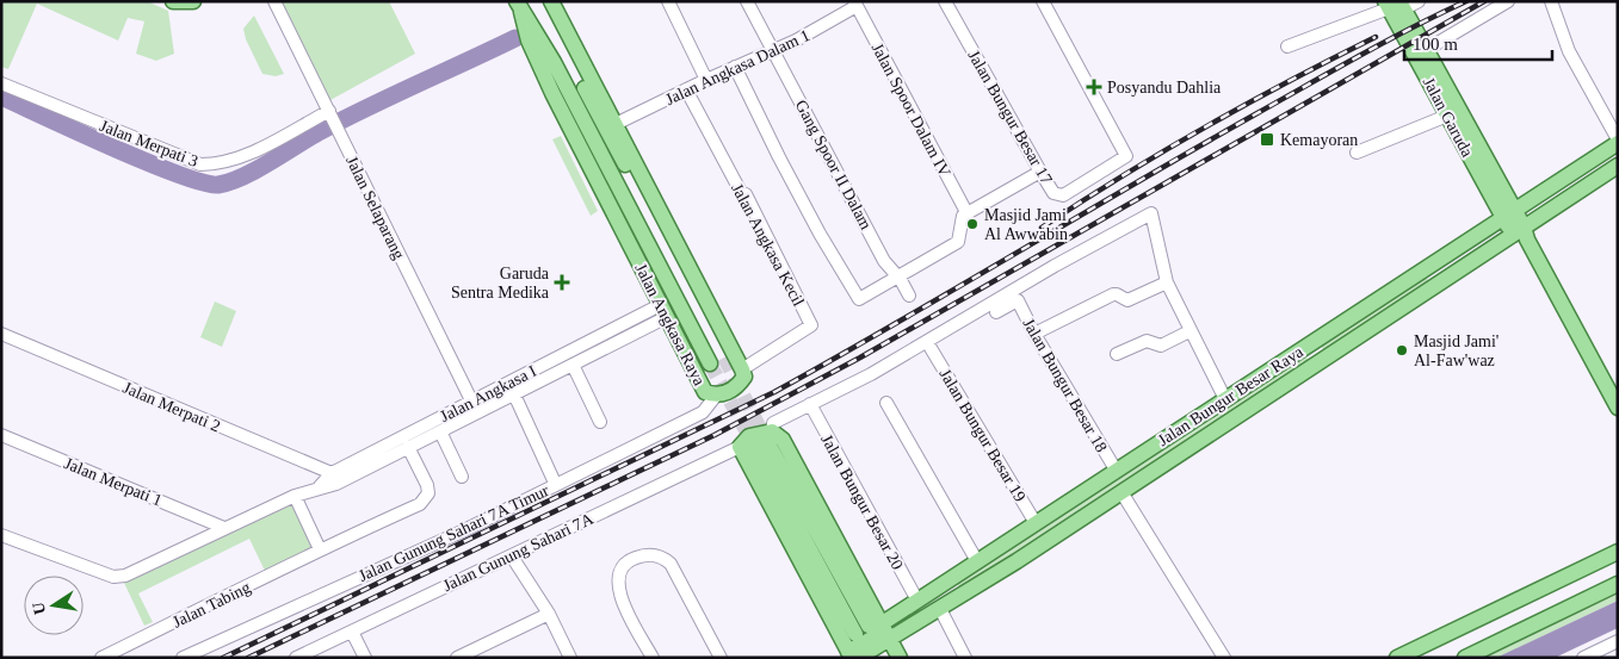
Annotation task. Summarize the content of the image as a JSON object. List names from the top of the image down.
{
  "streets": {
    "main road": ["Jalan Garuda", "Jalan Angkasa Raya", "Jalan Bungur Besar Raya"],
    "street": [
      "Jalan Angkasa Dalam 1",
      "Jalan Spoor Dalam IV",
      "Jalan Bungur Besar 17",
      "Jalan Merpati 3",
      "Gang Spoor II Dalam",
      "Jalan Selaparang",
      "Jalan Angkasa Kecil",
      "Jalan Bungur Besar 18",
      "Jalan Angkasa I",
      "Jalan Merpati 2",
      "Jalan Bungur Besar 19",
      "Jalan Merpati 1",
      "Jalan Bungur Besar 20",
      "Jalan Gunung Sahari 7A Timur",
      "Jalan Gunung Sahari 7A",
      "Jalan Tabing"
    ]
  },
  "crossings": [
    ["Jalan Angkasa Dalam 1", "Jalan Spoor Dalam IV"],
    ["Jalan Angkasa Dalam 1", "Gang Spoor II Dalam"],
    ["Jalan Angkasa Dalam 1", "Jalan Angkasa Kecil"],
    ["Jalan Angkasa Dalam 1", "Jalan Angkasa Raya"],
    ["Jalan Garuda", "Jalan Bungur Besar Raya"],
    ["Jalan Merpati 3", "Jalan Selaparang"],
    ["Jalan Selaparang", "Jalan Angkasa I"],
    ["Jalan Angkasa Kecil", "Jalan Angkasa Raya"],
    ["Jalan Angkasa Raya", "Jalan Angkasa I"],
    ["Jalan Angkasa Raya", "Jalan Gunung Sahari 7A Timur"],
    ["Jalan Bungur Besar 18", "Jalan Bungur Besar Raya"],
    ["Jalan Angkasa I", "Jalan Merpati 2"],
    ["Jalan Angkasa I", "Jalan Merpati 1"],
    ["Jalan Angkasa I", "Jalan Tabing"],
    ["Jalan Bungur Besar Raya", "Jalan Bungur Besar 19"],
    ["Jalan Bungur Besar Raya", "Jalan Bungur Besar 20"],
    ["Jalan Bungur Besar 20", "Jalan Gunung Sahari 7A"]
  ],
  "places": {
    "health": ["Posyandu Dahlia", "Garuda Sentra Medika"],
    "transit": ["Kemayoran"],
    "other": ["Masjid Jami Al Awwabin", "Masjid Jami' Al-Faw'waz"]
  },
  "scale_bar": "100 m",
  "north": "left"
}
